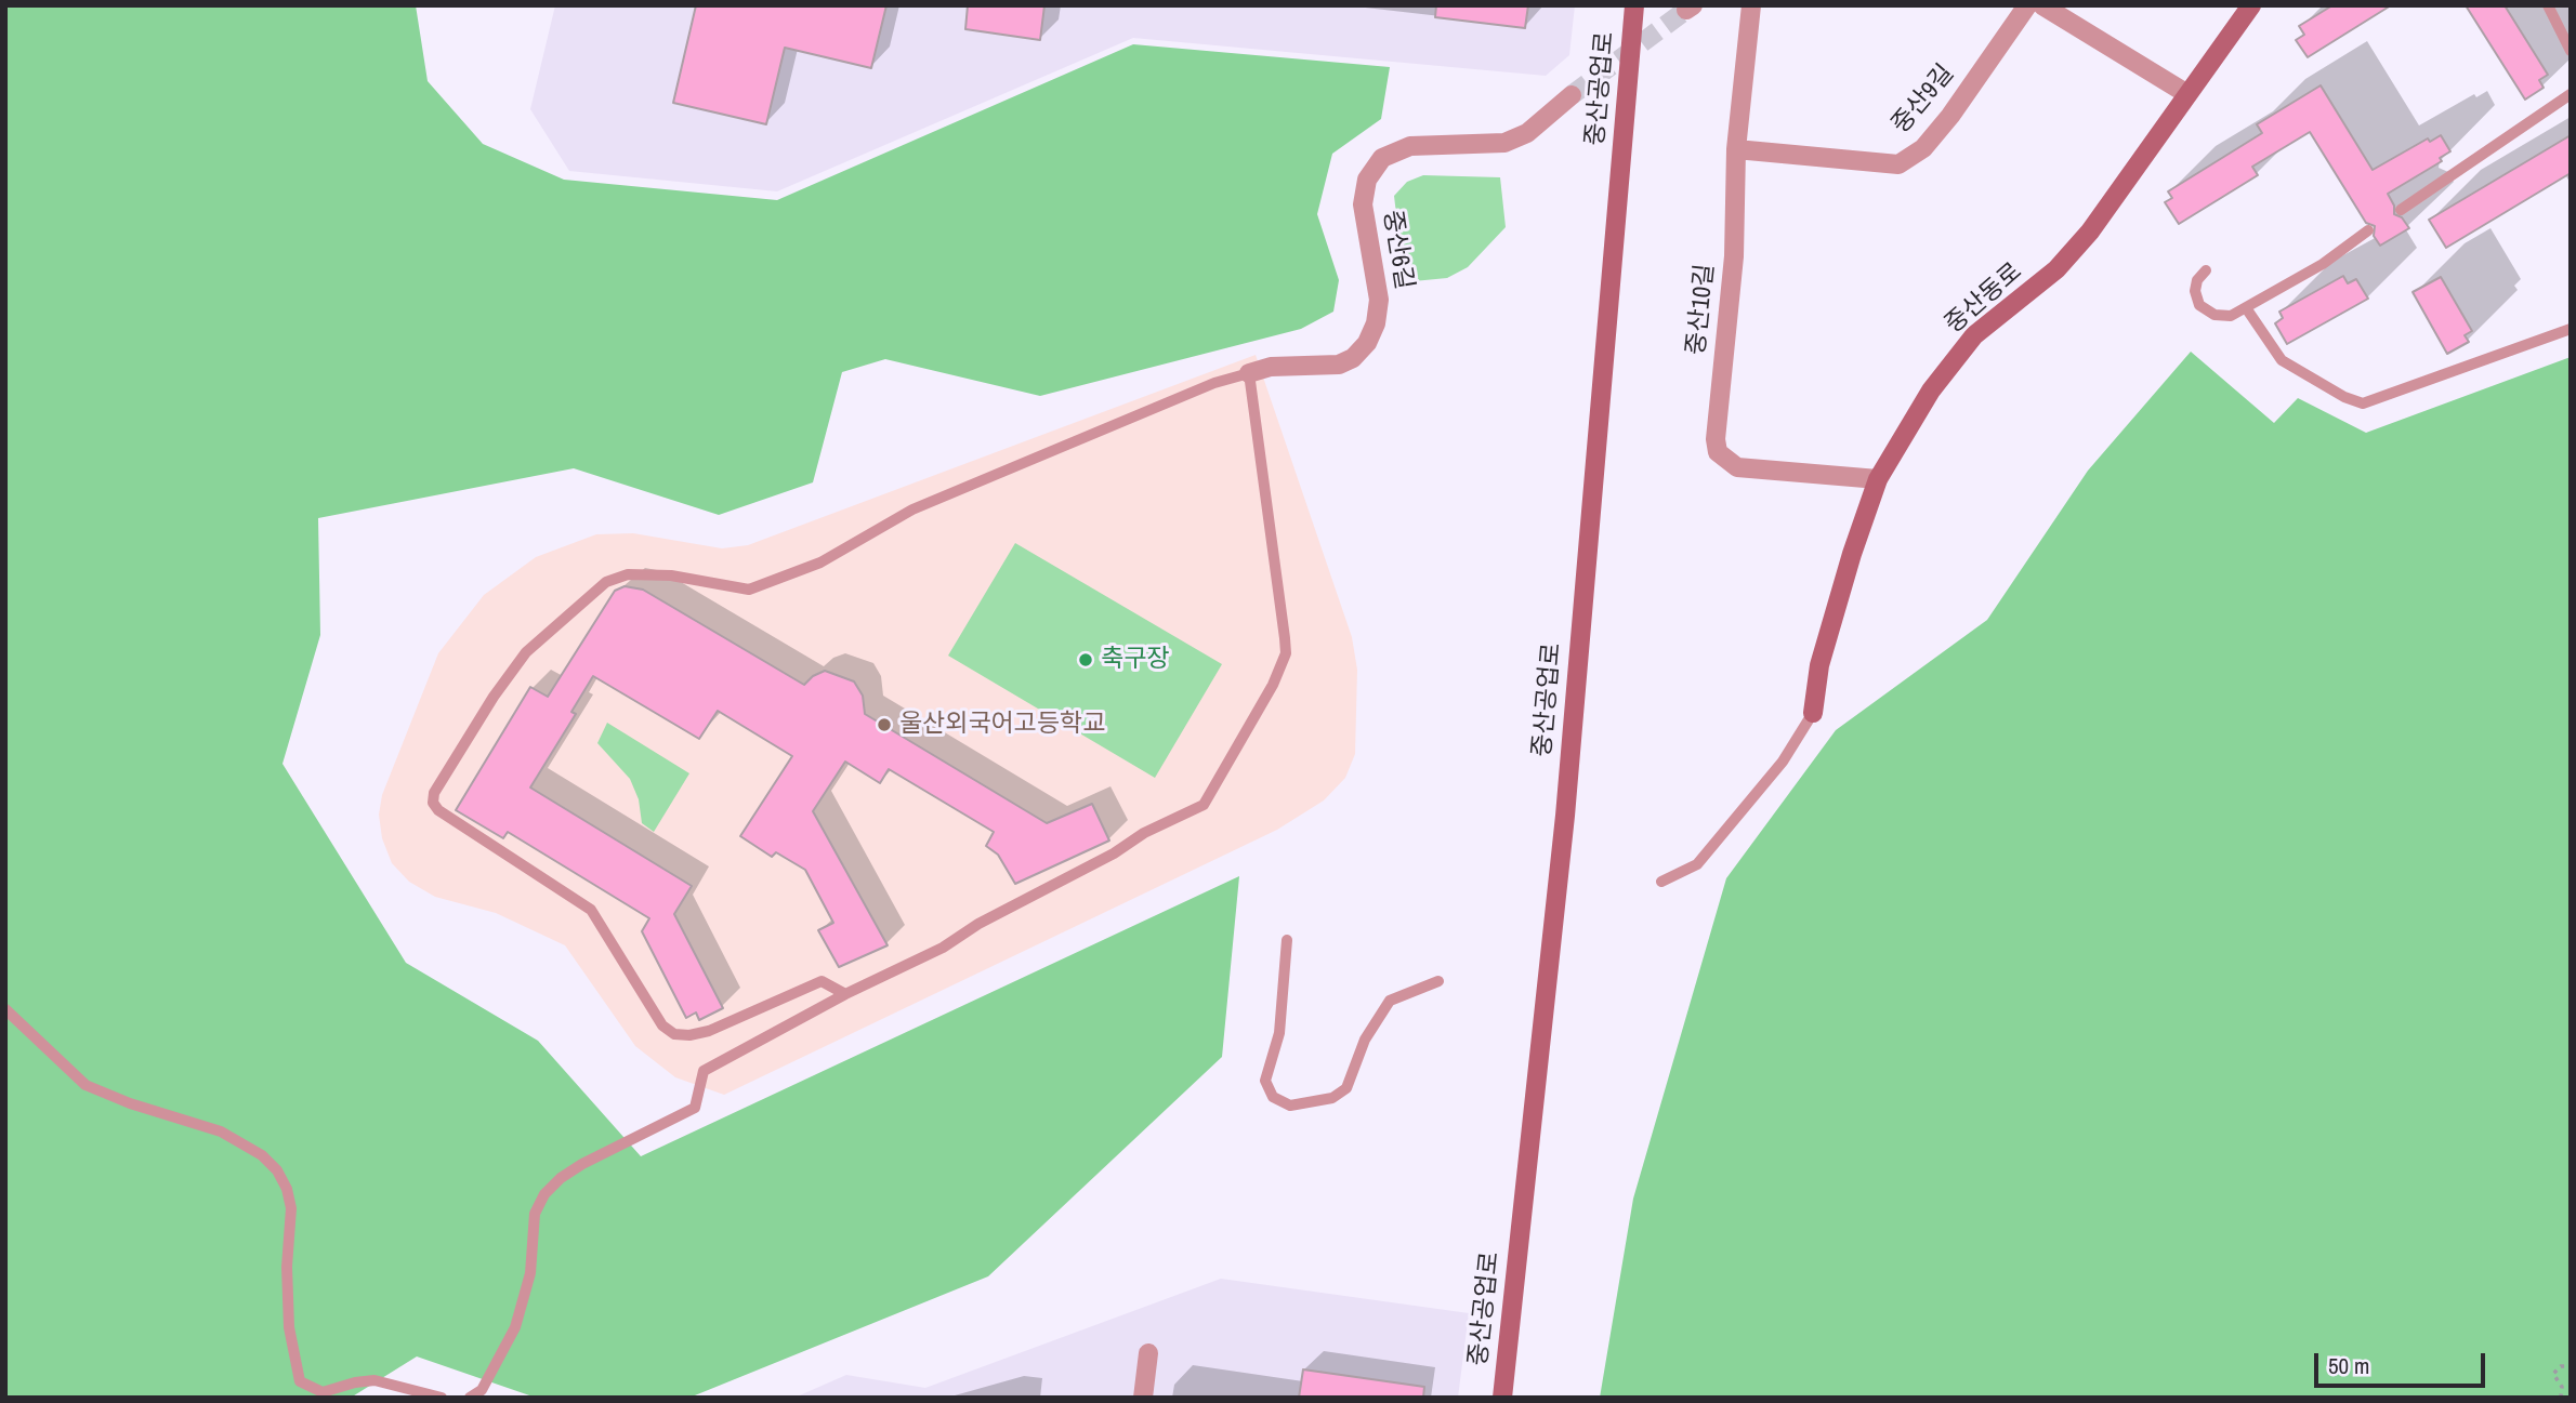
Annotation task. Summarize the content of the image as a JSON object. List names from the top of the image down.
{
  "streets": {
    "street": [
      "중산공업로",
      "중산9길",
      "중산6길",
      "중산동로",
      "중산10길"
    ]
  },
  "crossings": [
    ["중산9길", "중산10길"],
    ["중산동로", "중산10길"]
  ],
  "places": ["축구장", "울산외국어고등학교"],
  "scale_bar": "50 m"
}
